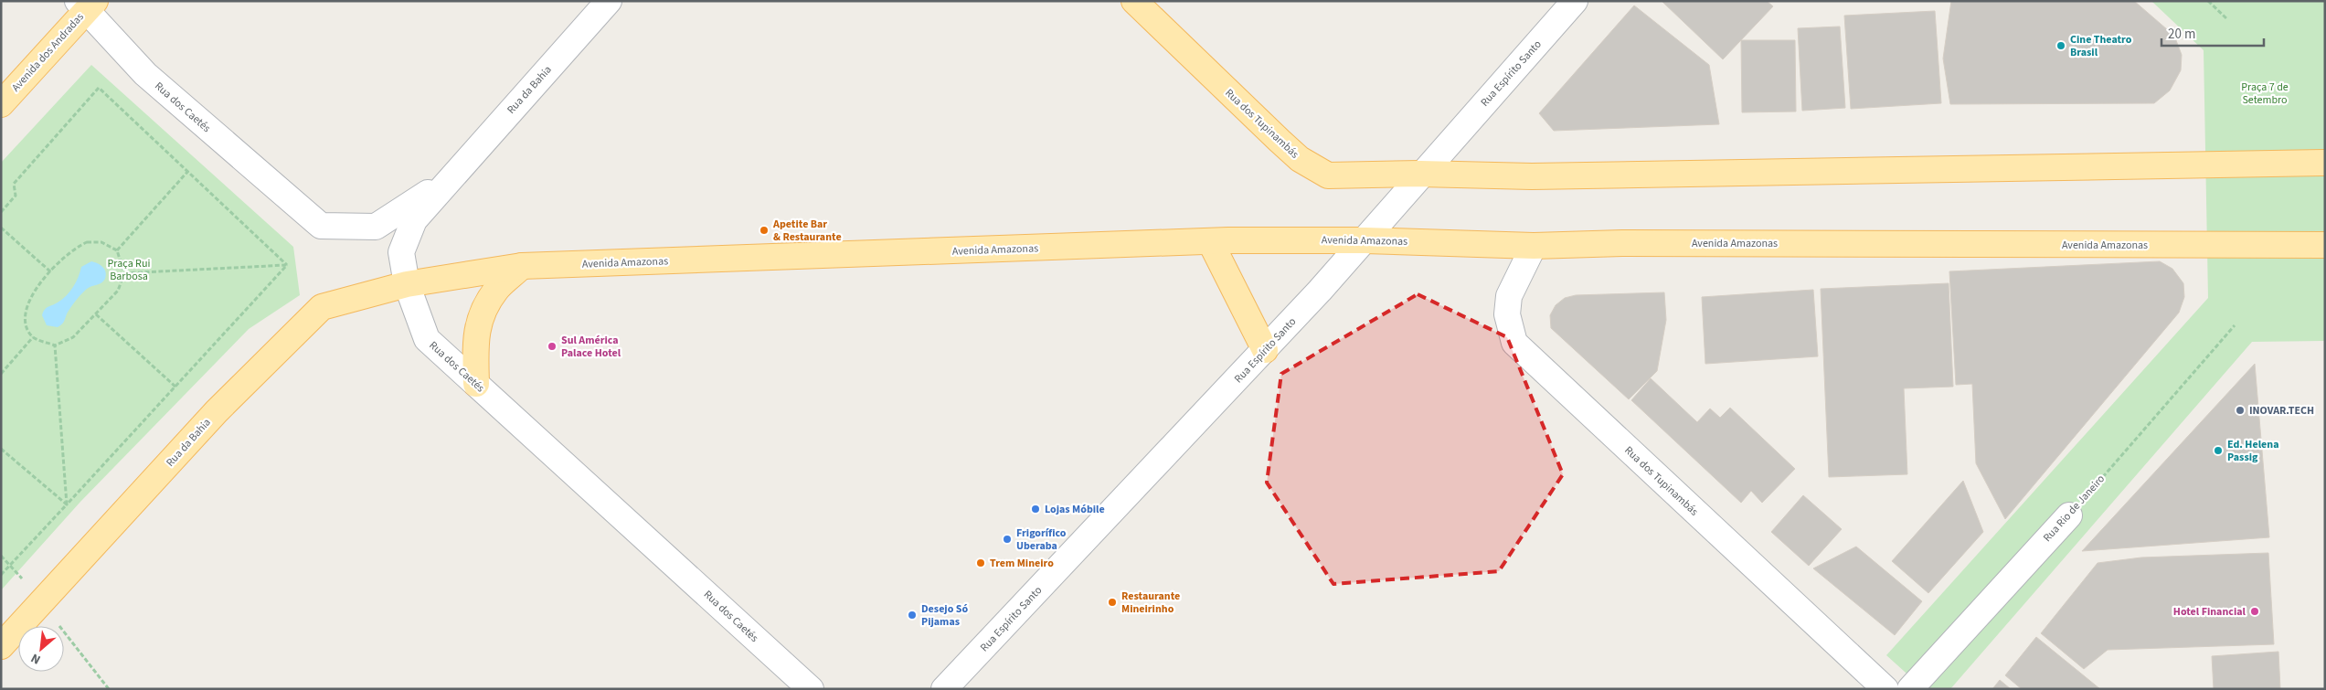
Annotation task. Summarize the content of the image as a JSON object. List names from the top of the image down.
{
  "streets": {
    "main road": [
      "Avenida dos Andradas",
      "Rua da Bahia",
      "Rua dos Tupinambás",
      "Avenida Amazonas"
    ],
    "street": ["Rua Espírito Santo", "Rua dos Caetés", "Rua Rio de Janeiro"]
  },
  "crossings": [
    ["Avenida dos Andradas", "Rua dos Caetés"],
    ["Rua Espírito Santo", "Rua dos Tupinambás"],
    ["Rua Espírito Santo", "Avenida Amazonas"],
    ["Rua da Bahia", "Rua dos Caetés"],
    ["Rua da Bahia", "Avenida Amazonas"],
    ["Rua dos Caetés", "Avenida Amazonas"],
    ["Rua dos Tupinambás", "Avenida Amazonas"]
  ],
  "parks": ["Praça 7 de Setembro", "Praça Rui Barbosa"],
  "places": [
    "Cine Theatro Brasil",
    "Apetite Bar & Restaurante",
    "Sul América Palace Hotel",
    "INOVAR.TECH",
    "Ed. Helena Passig",
    "Lojas Móbile",
    "Frigorífico Uberaba",
    "Trem Mineiro",
    "Restaurante Mineirinho",
    "Hotel Financial",
    "Desejo Só Pijamas"
  ],
  "scale_bar": "20 m",
  "north": "bottom left"
}
